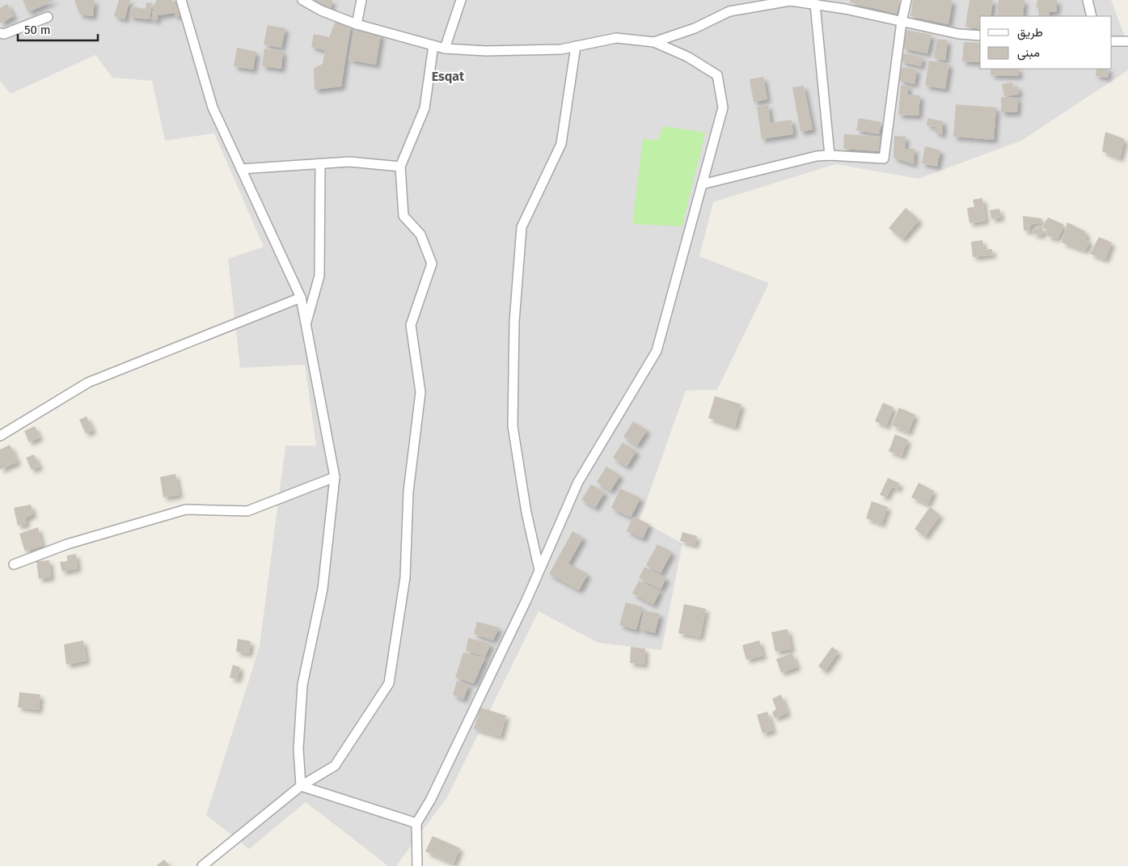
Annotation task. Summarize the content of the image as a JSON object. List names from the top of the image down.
{
  "districts": ["Esqat"],
  "legend": ["طريق", "مبنى"],
  "scale_bar": "50 m"
}
